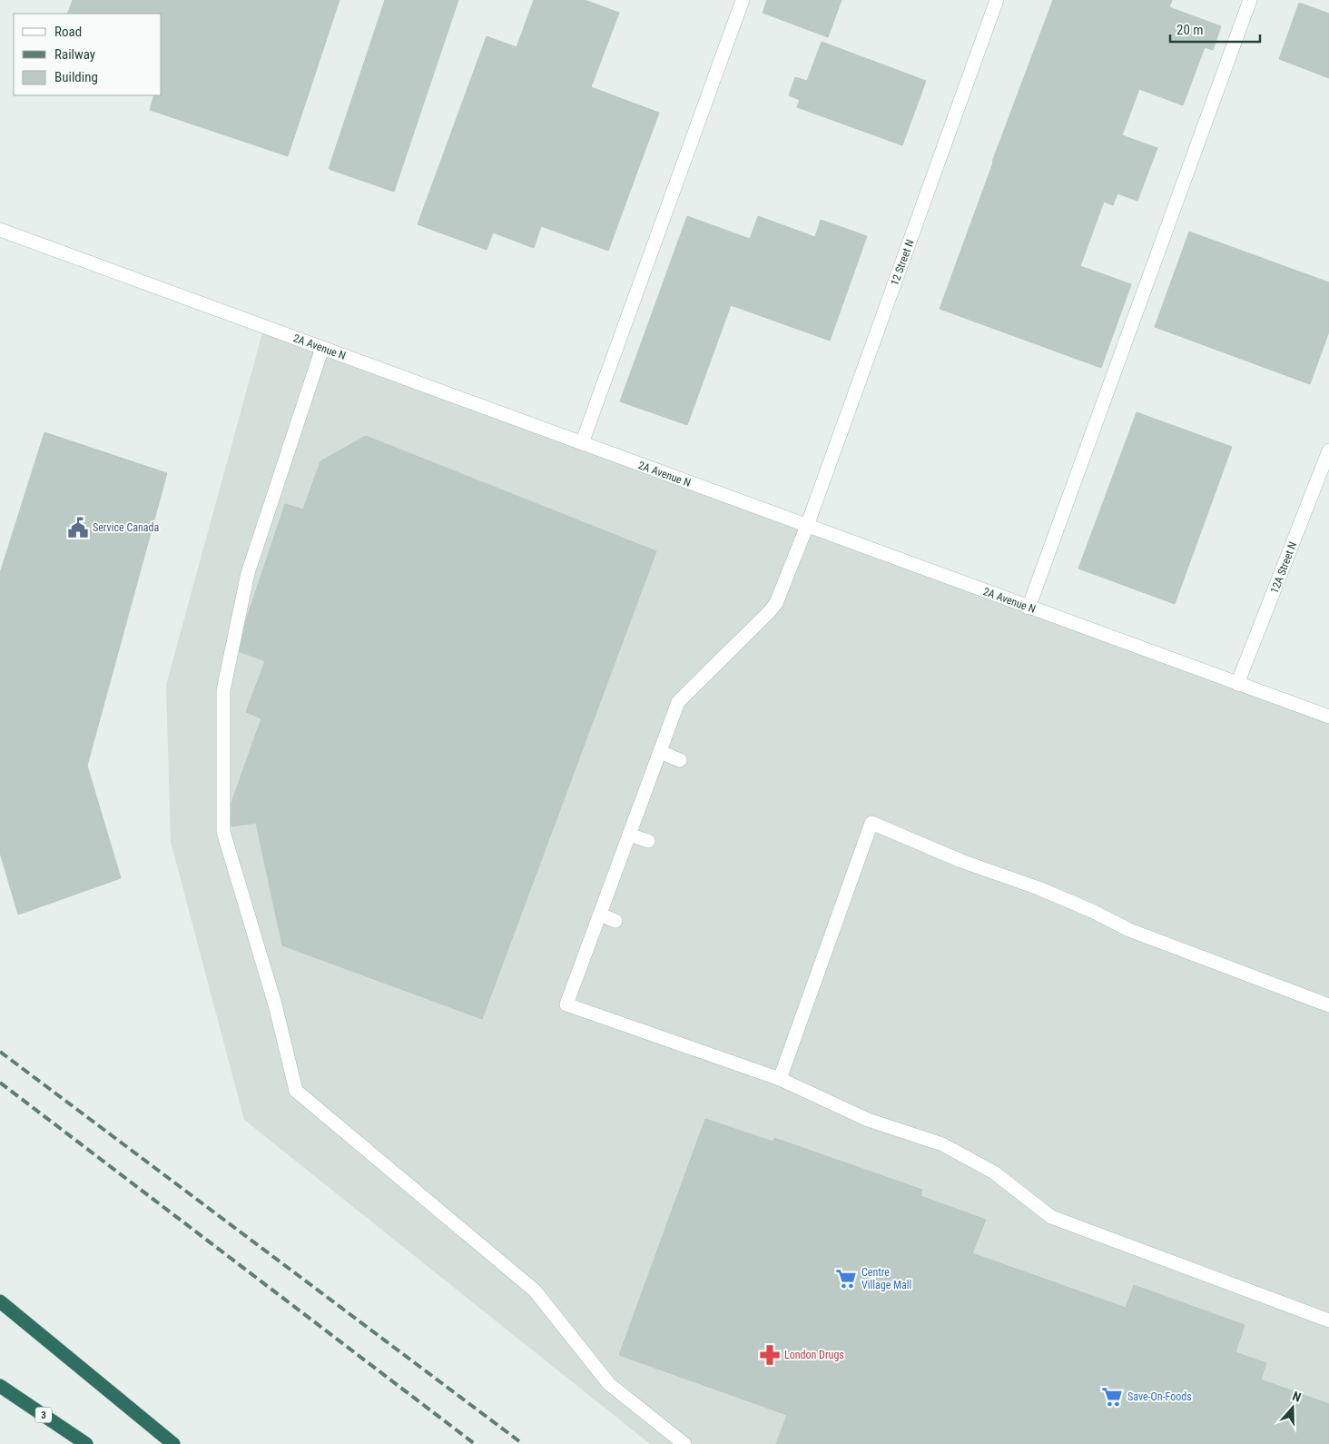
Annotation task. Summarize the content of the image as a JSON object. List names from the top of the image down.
{
  "streets": {
    "highway": ["3"],
    "street": ["12 Street N", "2A Avenue N", "12A Street N"]
  },
  "crossings": [
    ["12 Street N", "2A Avenue N"],
    ["2A Avenue N", "12A Street N"]
  ],
  "places": {
    "public building": ["Service Canada"],
    "supermarket": ["Centre Village Mall", "Save-On-Foods"],
    "pharmacy": ["London Drugs"]
  },
  "legend": ["Road", "Railway", "Building"],
  "scale_bar": "20 m",
  "north": "top"
}
